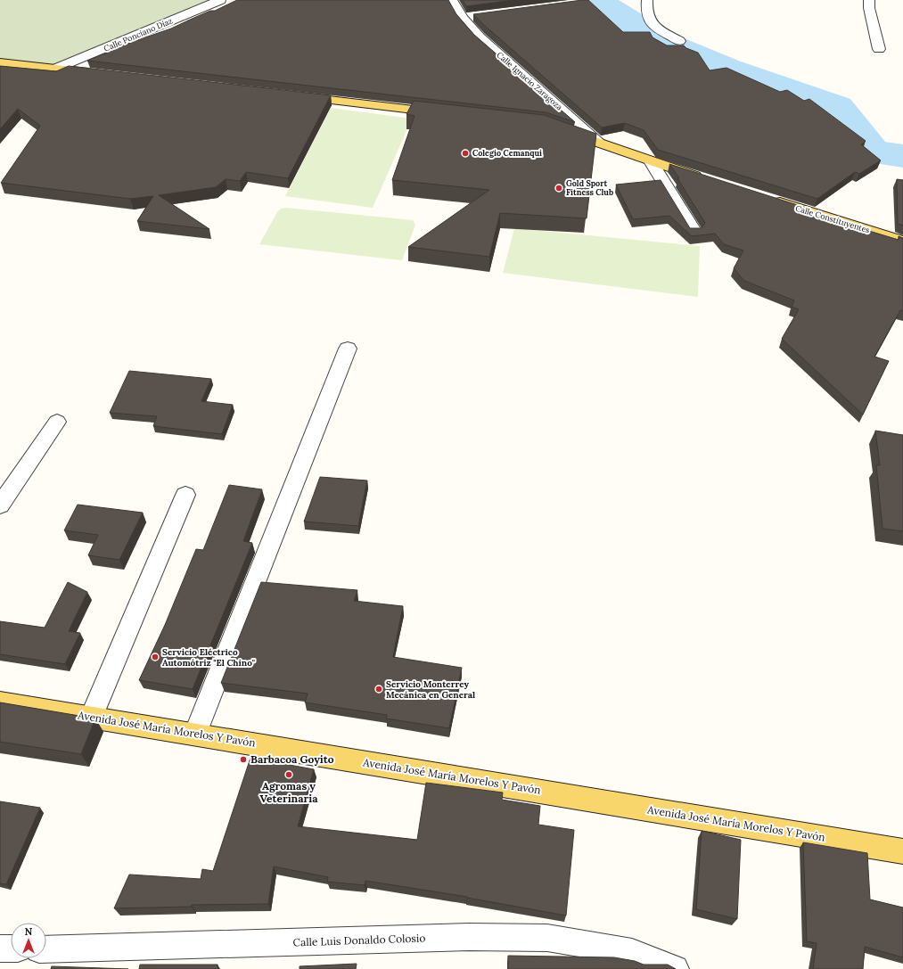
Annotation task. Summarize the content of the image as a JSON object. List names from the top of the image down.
{
  "streets": {
    "main road": ["Calle Constituyentes", "Avenida José María Morelos Y Pavón"],
    "street": ["Calle Ponciano Díaz", "Calle Ignacio Zaragoza", "Calle Luis Donaldo Colosio"]
  },
  "places": [
    "Colegio Cemanqui",
    "Gold Sport Fitness Club",
    "Servicio Eléctrico Automótriz \"El Chino\"",
    "Servicio Monterrey Mecánica en General",
    "Barbacoa Goyito",
    "Agromas y Veterinaria"
  ],
  "north": "top"
}
